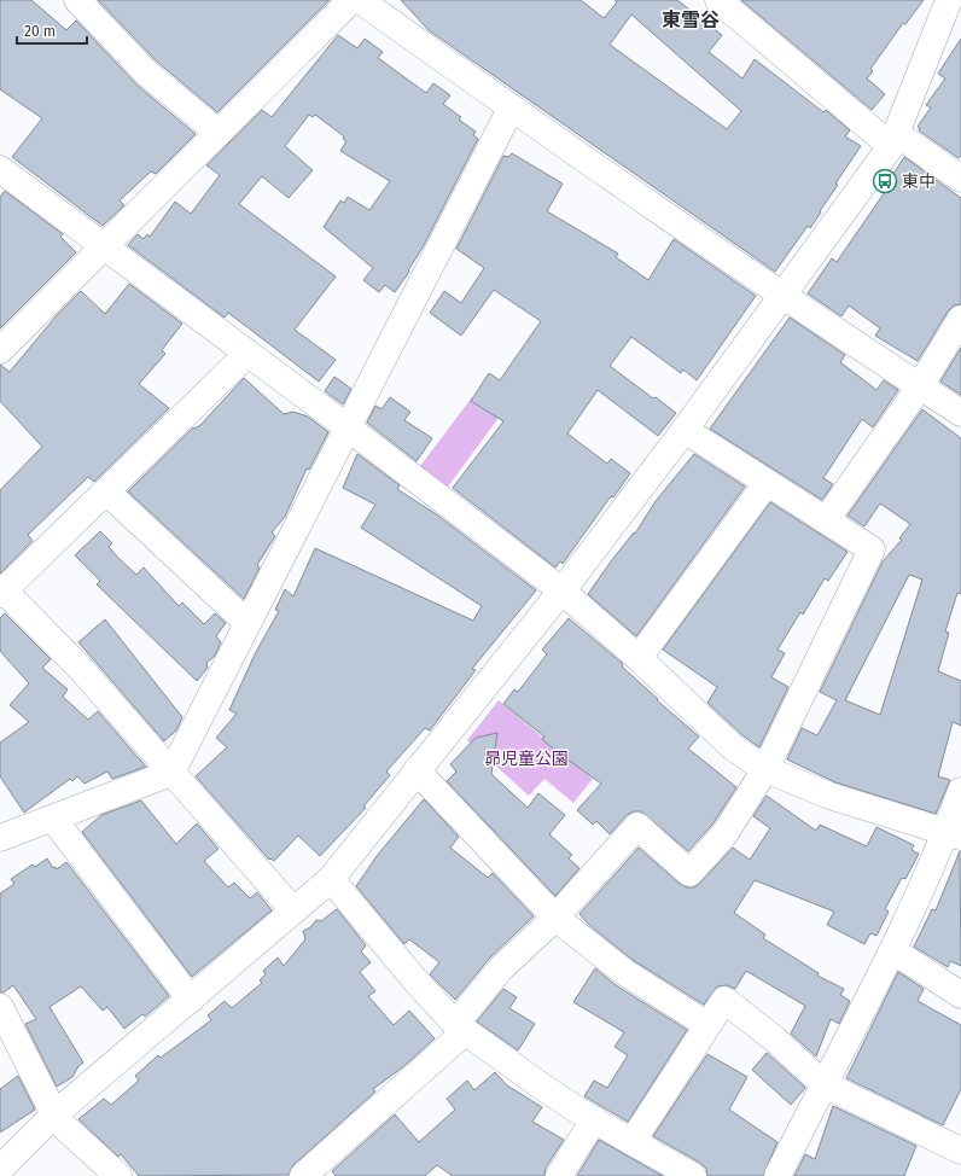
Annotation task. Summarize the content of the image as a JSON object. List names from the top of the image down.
{
  "districts": ["東雪谷"],
  "parks": ["昴児童公園"],
  "places": {
    "bus stop": ["東中"]
  },
  "scale_bar": "20 m"
}
